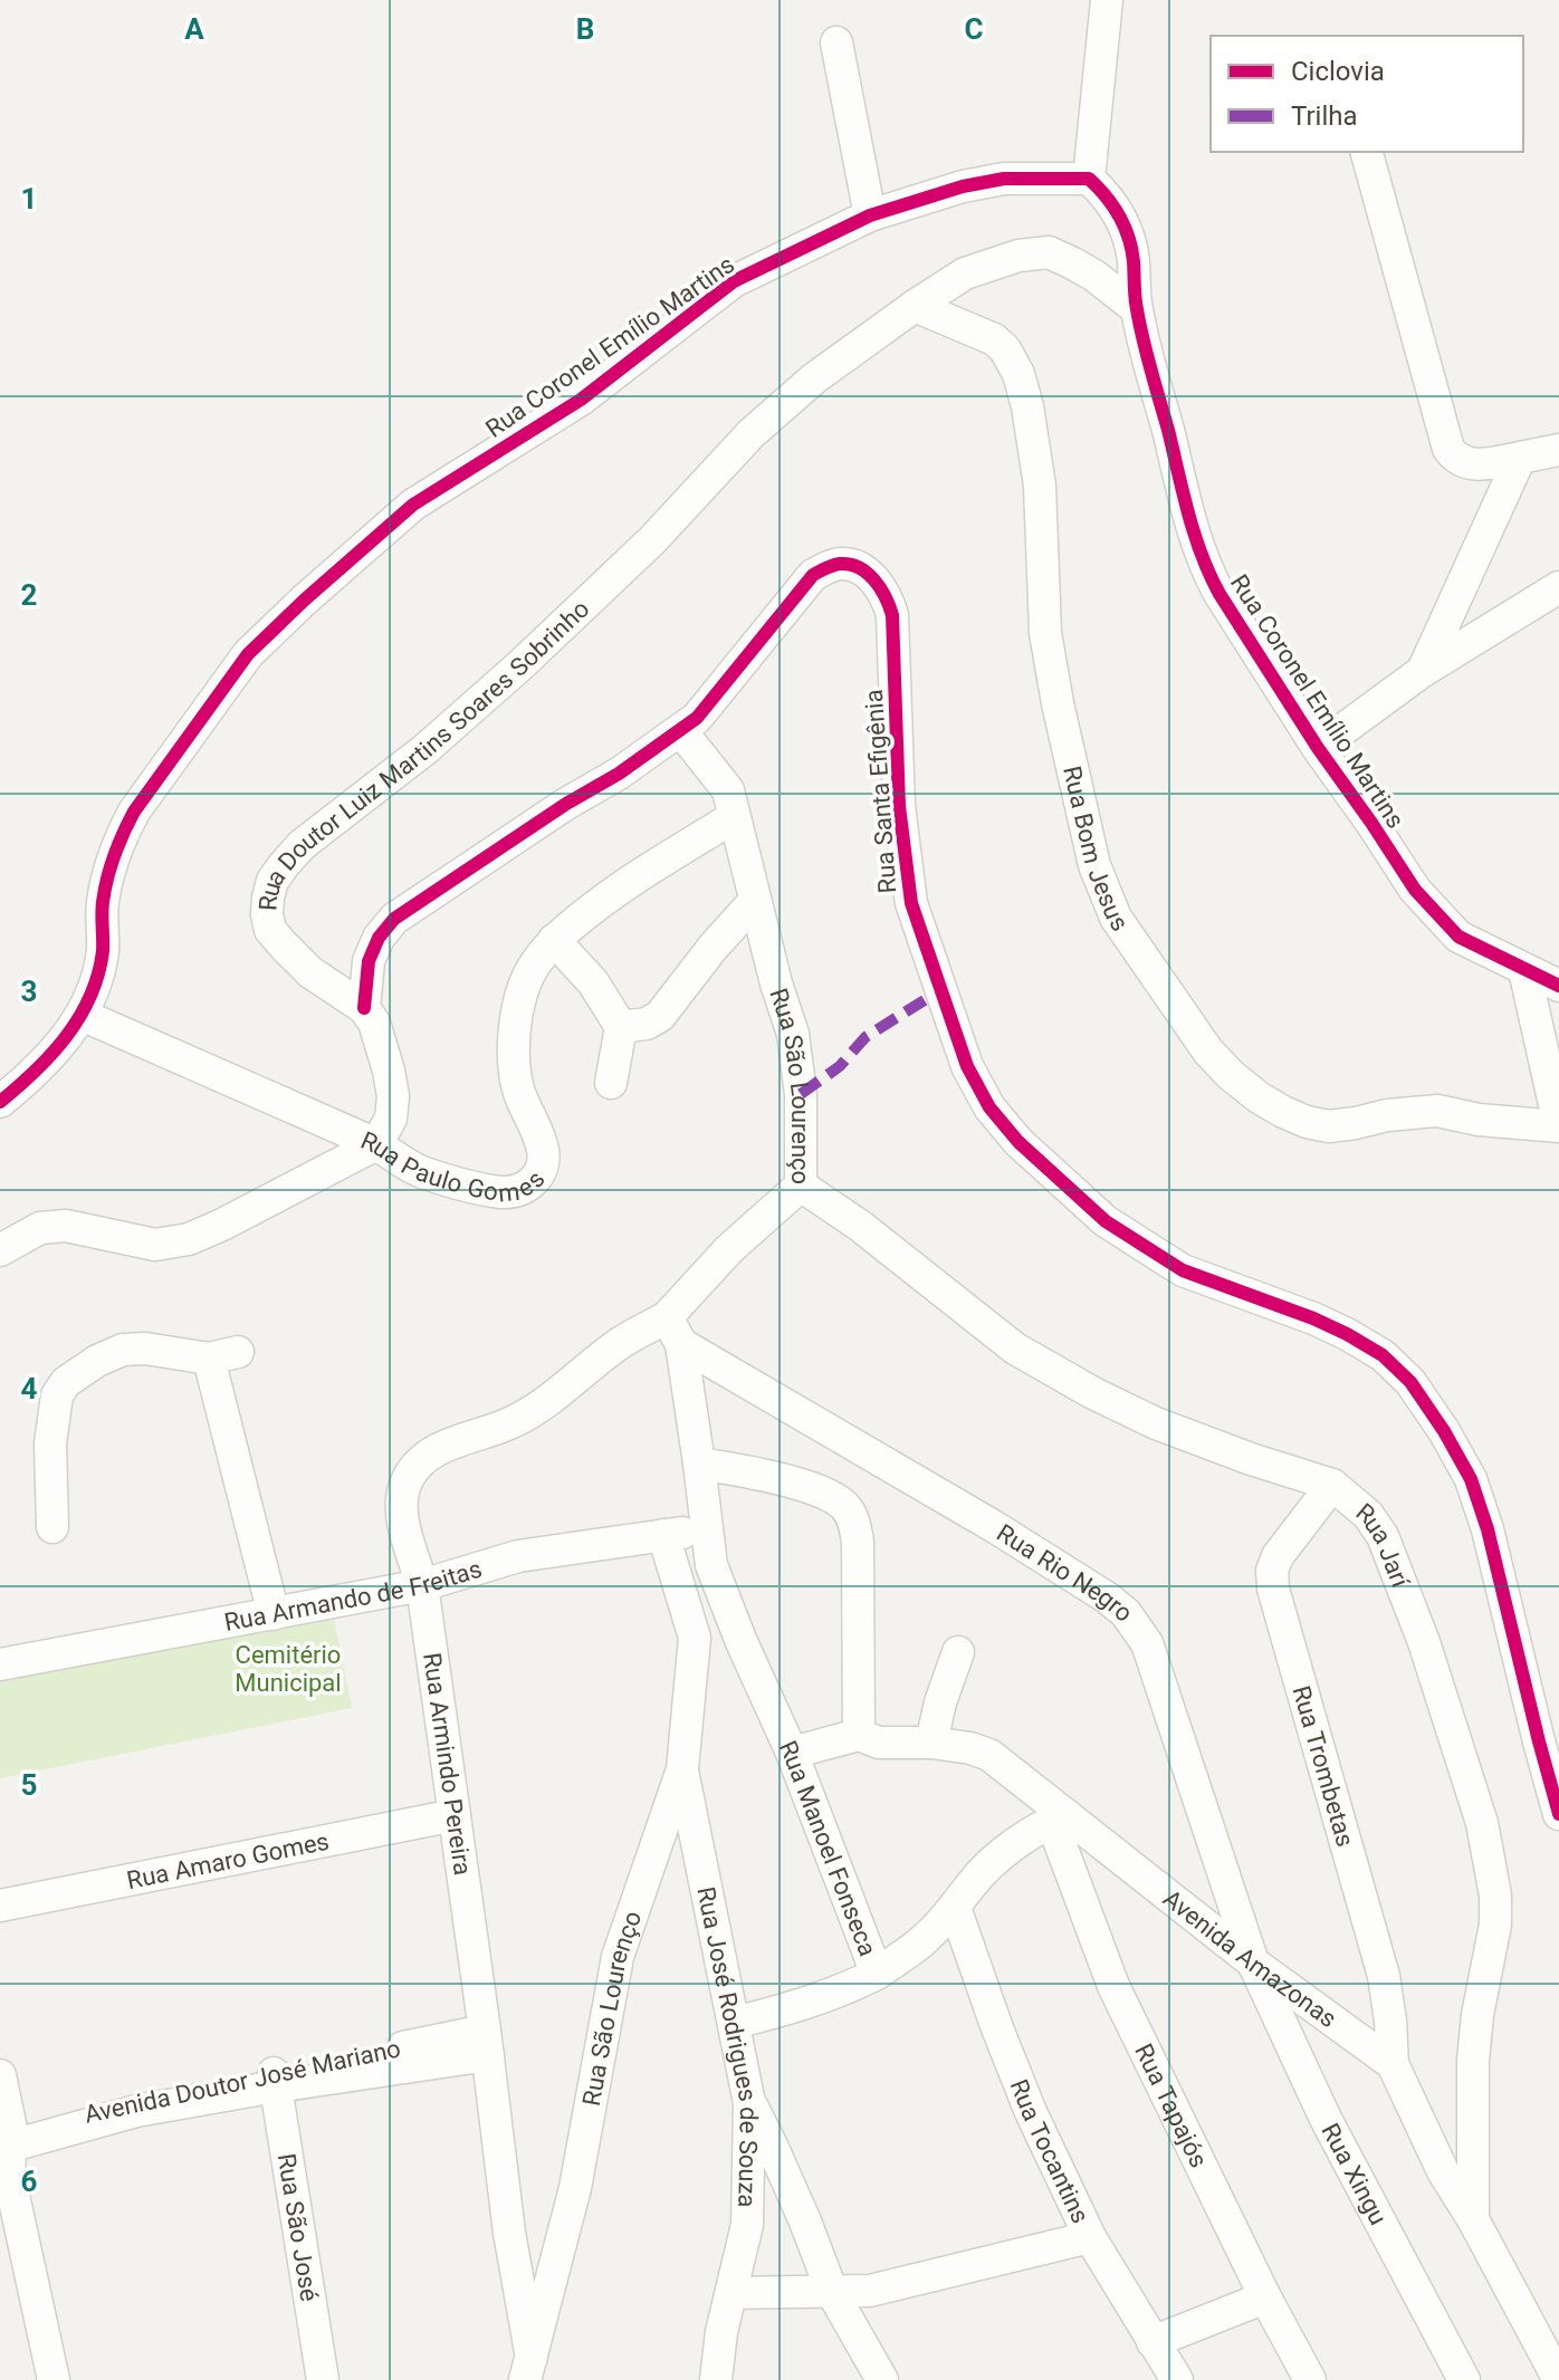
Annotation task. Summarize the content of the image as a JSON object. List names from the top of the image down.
{
  "streets": {
    "street": [
      "Rua Coronel Emílio Martins",
      "Rua Doutor Luiz Martins Soares Sobrinho",
      "Rua Santa Efigênia",
      "Rua Bom Jesus",
      "Rua São Lourenço",
      "Rua Paulo Gomes",
      "Rua Jarí",
      "Rua Rio Negro",
      "Rua Armando de Freitas",
      "Rua Armindo Pereira",
      "Rua Trombetas",
      "Rua Manoel Fonseca",
      "Rua Amaro Gomes",
      "Avenida Amazonas",
      "Rua José Rodrigues de Souza",
      "Avenida Doutor José Mariano",
      "Rua Tapajós",
      "Rua Tocantins",
      "Rua Xingu",
      "Rua São José"
    ]
  },
  "crossings": [
    ["Rua Coronel Emílio Martins", "Rua Doutor Luiz Martins Soares Sobrinho"],
    ["Rua Coronel Emílio Martins", "Rua Paulo Gomes"],
    ["Rua Doutor Luiz Martins Soares Sobrinho", "Rua Santa Efigênia"],
    ["Rua Doutor Luiz Martins Soares Sobrinho", "Rua Bom Jesus"],
    ["Rua Santa Efigênia", "Rua São Lourenço"],
    ["Rua São Lourenço", "Rua Paulo Gomes"],
    ["Rua São Lourenço", "Rua Jarí"],
    ["Rua São Lourenço", "Rua Rio Negro"],
    ["Rua São Lourenço", "Rua Armindo Pereira"],
    ["Rua São Lourenço", "Rua José Rodrigues de Souza"],
    ["Rua Jarí", "Rua Trombetas"],
    ["Rua Jarí", "Avenida Amazonas"],
    ["Rua Rio Negro", "Rua Armindo Pereira"],
    ["Rua Rio Negro", "Avenida Amazonas"],
    ["Rua Rio Negro", "Rua Xingu"],
    ["Rua Armando de Freitas", "Rua Armindo Pereira"],
    ["Rua Armando de Freitas", "Rua Manoel Fonseca"],
    ["Rua Armindo Pereira", "Rua Amaro Gomes"],
    ["Rua Armindo Pereira", "Avenida Doutor José Mariano"],
    ["Rua Trombetas", "Avenida Amazonas"],
    ["Rua Manoel Fonseca", "Avenida Amazonas"],
    ["Rua Manoel Fonseca", "Rua Tapajós"],
    ["Rua Manoel Fonseca", "Rua Tocantins"],
    ["Avenida Amazonas", "Rua Tapajós"],
    ["Avenida Amazonas", "Rua Xingu"],
    ["Avenida Doutor José Mariano", "Rua São José"]
  ],
  "parks": ["Cemitério Municipal"],
  "legend": ["Ciclovia", "Trilha"],
  "grid": {
    "columns": ["A", "B", "C"],
    "rows": [
      "1",
      "2",
      "3",
      "4",
      "5",
      "6"
    ]
  }
}
